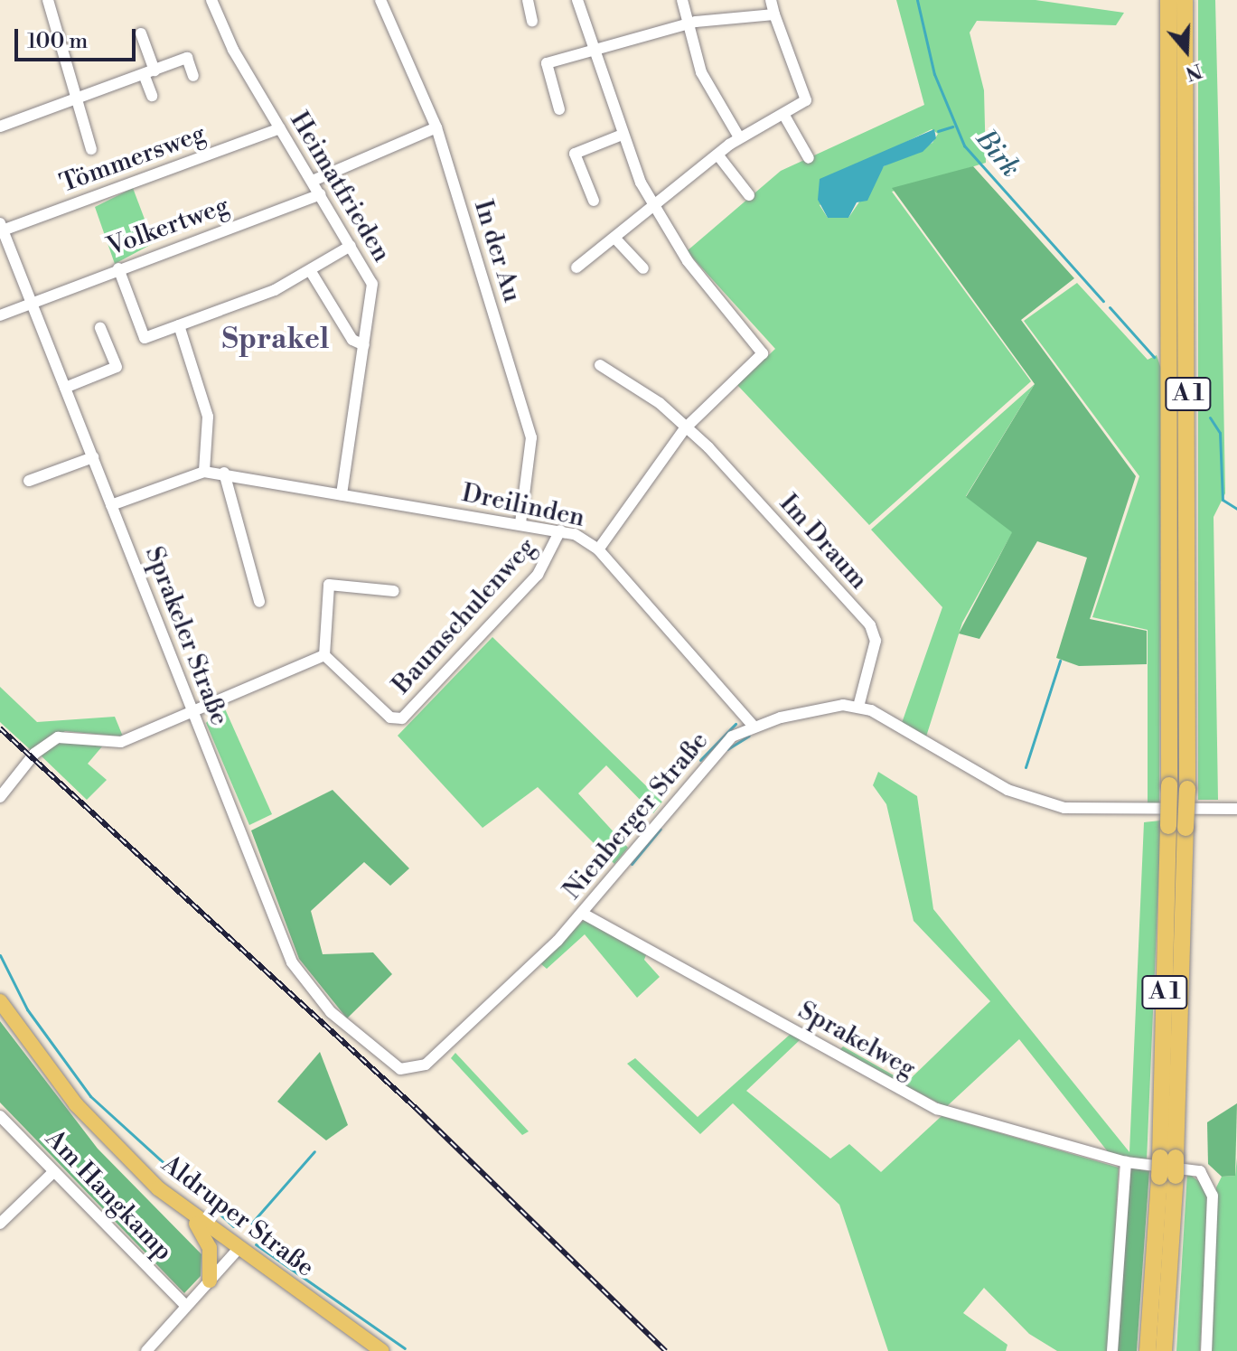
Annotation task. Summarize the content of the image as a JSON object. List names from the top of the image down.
{
  "streets": {
    "highway": ["A 1"],
    "main road": ["Aldruper Straße"],
    "street": [
      "Tömmersweg",
      "Heimatfrieden",
      "Volkertweg",
      "In der Au",
      "Dreilinden",
      "Im Draum",
      "Baumschulenweg",
      "Sprakeler Straße",
      "Nienberger Straße",
      "Sprakelweg",
      "Am Hangkamp"
    ]
  },
  "crossings": [
    ["Tömmersweg", "Heimatfrieden"],
    ["Tömmersweg", "Sprakeler Straße"],
    ["Heimatfrieden", "Volkertweg"],
    ["Heimatfrieden", "Dreilinden"],
    ["Volkertweg", "Sprakeler Straße"],
    ["In der Au", "Dreilinden"],
    ["Dreilinden", "Baumschulenweg"],
    ["Dreilinden", "Sprakeler Straße"],
    ["Dreilinden", "Nienberger Straße"],
    ["Im Draum", "Nienberger Straße"],
    ["Sprakeler Straße", "Nienberger Straße"],
    ["Nienberger Straße", "Sprakelweg"]
  ],
  "districts": ["Sprakel"],
  "water": ["Birk"],
  "scale_bar": "100 m",
  "north": "bottom"
}
